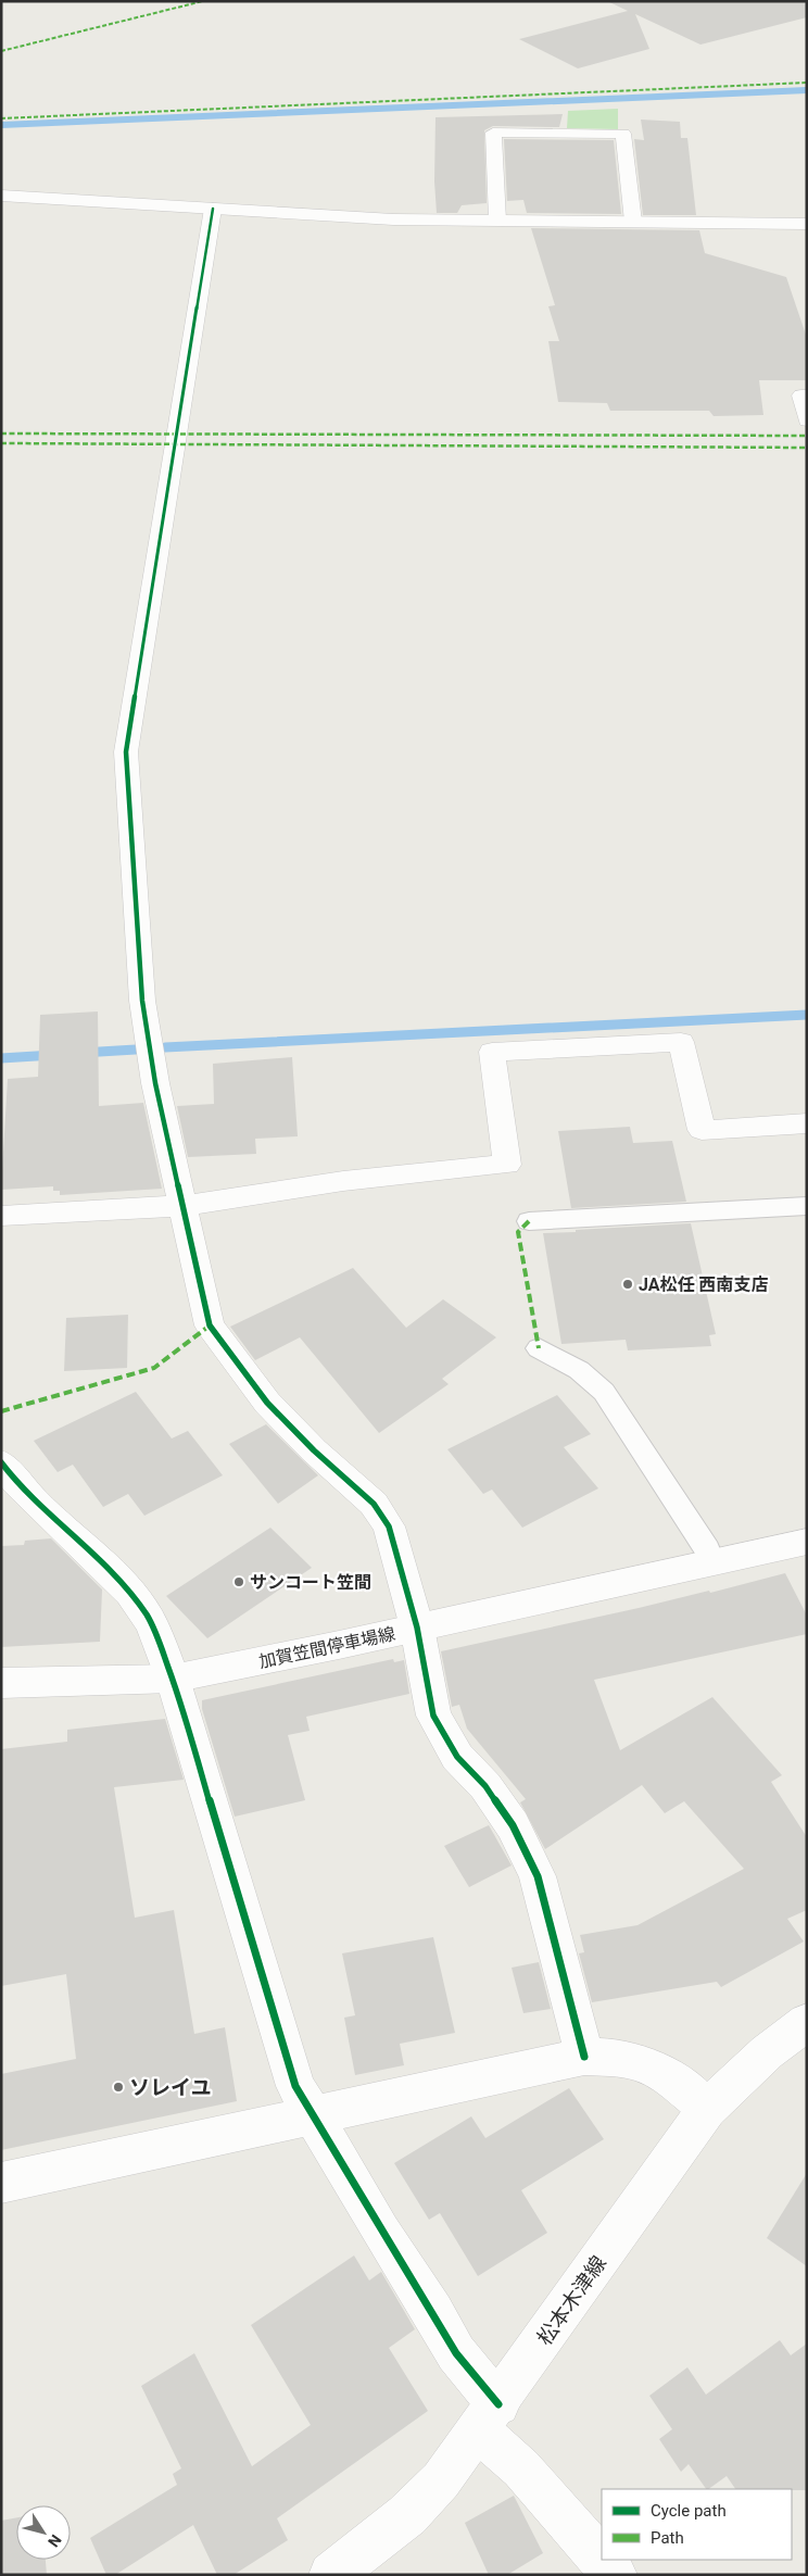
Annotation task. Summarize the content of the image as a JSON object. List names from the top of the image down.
{
  "streets": {
    "street": ["加賀笠間停車場線", "松本木津線"]
  },
  "places": ["JA松任 西南支店", "サンコート笠間", "ソレイユ"],
  "legend": ["Cycle path", "Path"],
  "north": "bottom right"
}
